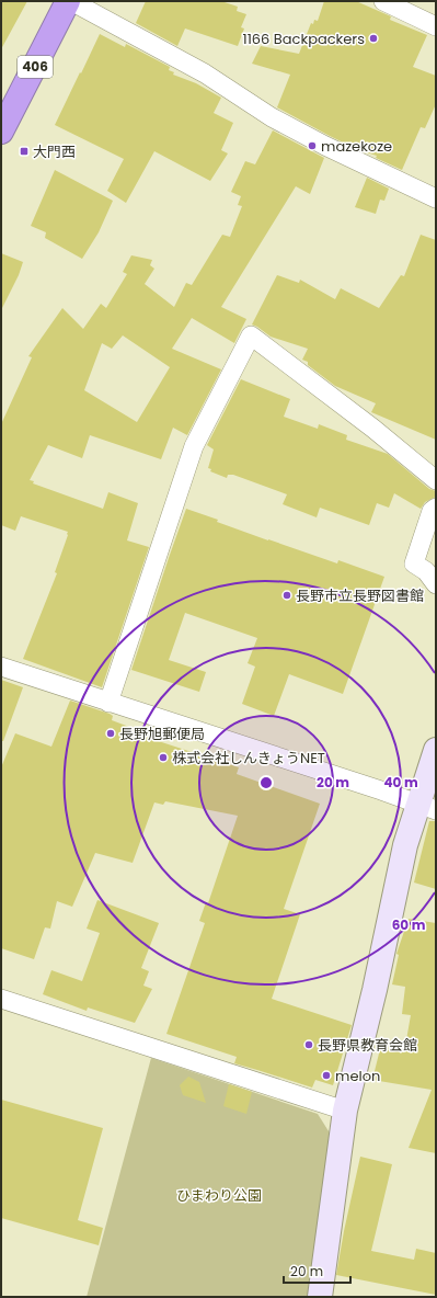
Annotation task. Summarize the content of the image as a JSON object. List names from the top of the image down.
{
  "streets": {
    "highway": ["406"]
  },
  "parks": ["ひまわり公園"],
  "places": {
    "other": [
      "1166 Backpackers",
      "mazekoze",
      "長野市立長野図書館",
      "長野旭郵便局",
      "株式会社しんきょうNET",
      "長野県教育会館",
      "melon"
    ],
    "transit": ["大門西"]
  },
  "scale_bar": "20 m",
  "rings": ["20 m", "40 m", "60 m"]
}
